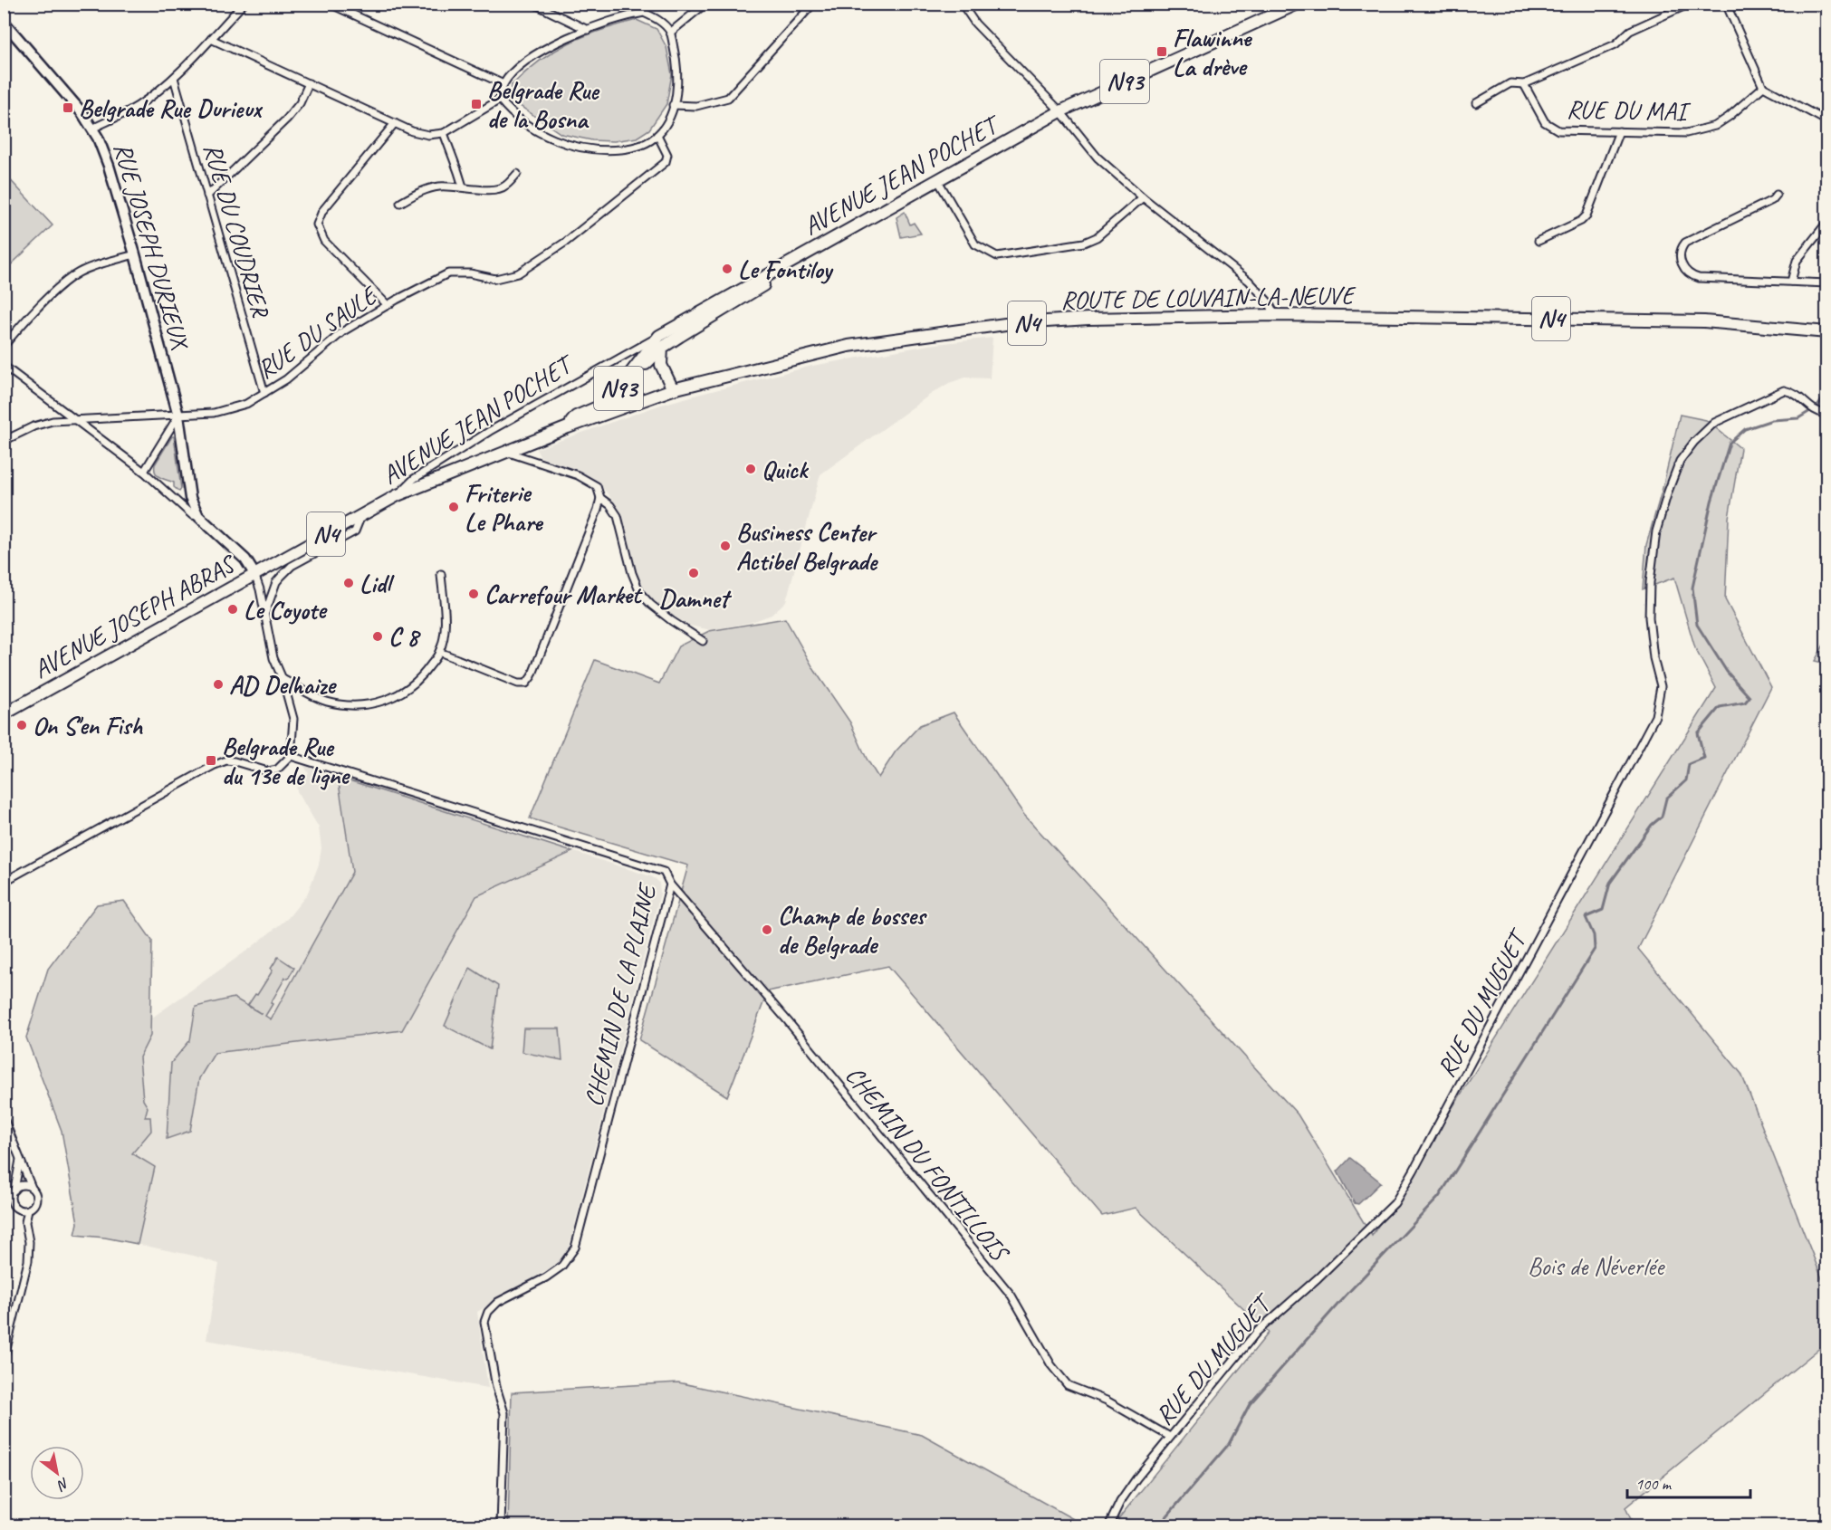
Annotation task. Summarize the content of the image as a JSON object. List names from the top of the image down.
{
  "streets": {
    "main road": [
      "N93",
      "AVENUE JEAN POCHET",
      "ROUTE DE LOUVAIN-LA-NEUVE",
      "N4",
      "AVENUE JOSEPH ABRAS"
    ],
    "street": [
      "RUE DU MAI",
      "RUE DU COUDRIER",
      "RUE JOSEPH DURIEUX",
      "RUE DU SAULE",
      "CHEMIN DE LA PLAINE",
      "RUE DU MUGUET",
      "CHEMIN DU FONTILLOIS"
    ]
  },
  "crossings": [
    ["N93", "AVENUE JEAN POCHET"],
    ["N93", "ROUTE DE LOUVAIN-LA-NEUVE"],
    ["N93", "N4"],
    ["AVENUE JEAN POCHET", "N4"],
    ["AVENUE JEAN POCHET", "AVENUE JOSEPH ABRAS"],
    ["RUE DU COUDRIER", "RUE DU SAULE"],
    ["RUE JOSEPH DURIEUX", "RUE DU SAULE"],
    ["ROUTE DE LOUVAIN-LA-NEUVE", "N4"],
    ["CHEMIN DE LA PLAINE", "CHEMIN DU FONTILLOIS"],
    ["RUE DU MUGUET", "CHEMIN DU FONTILLOIS"]
  ],
  "parks": ["Bois de Néverlée"],
  "places": {
    "transit": [
      "Flawinne La drève",
      "Belgrade Rue de la Bosna",
      "Belgrade Rue Durieux",
      "Belgrade Rue du 13e de ligne"
    ],
    "other": [
      "Le Fontiloy",
      "Quick",
      "Friterie Le Phare",
      "Business Center Actibel Belgrade",
      "Damnet",
      "Lidl",
      "Carrefour Market",
      "Le Coyote",
      "C 8",
      "AD Delhaize",
      "On S'en Fish",
      "Champ de bosses de Belgrade"
    ]
  },
  "scale_bar": "100 m",
  "north": "bottom right"
}
